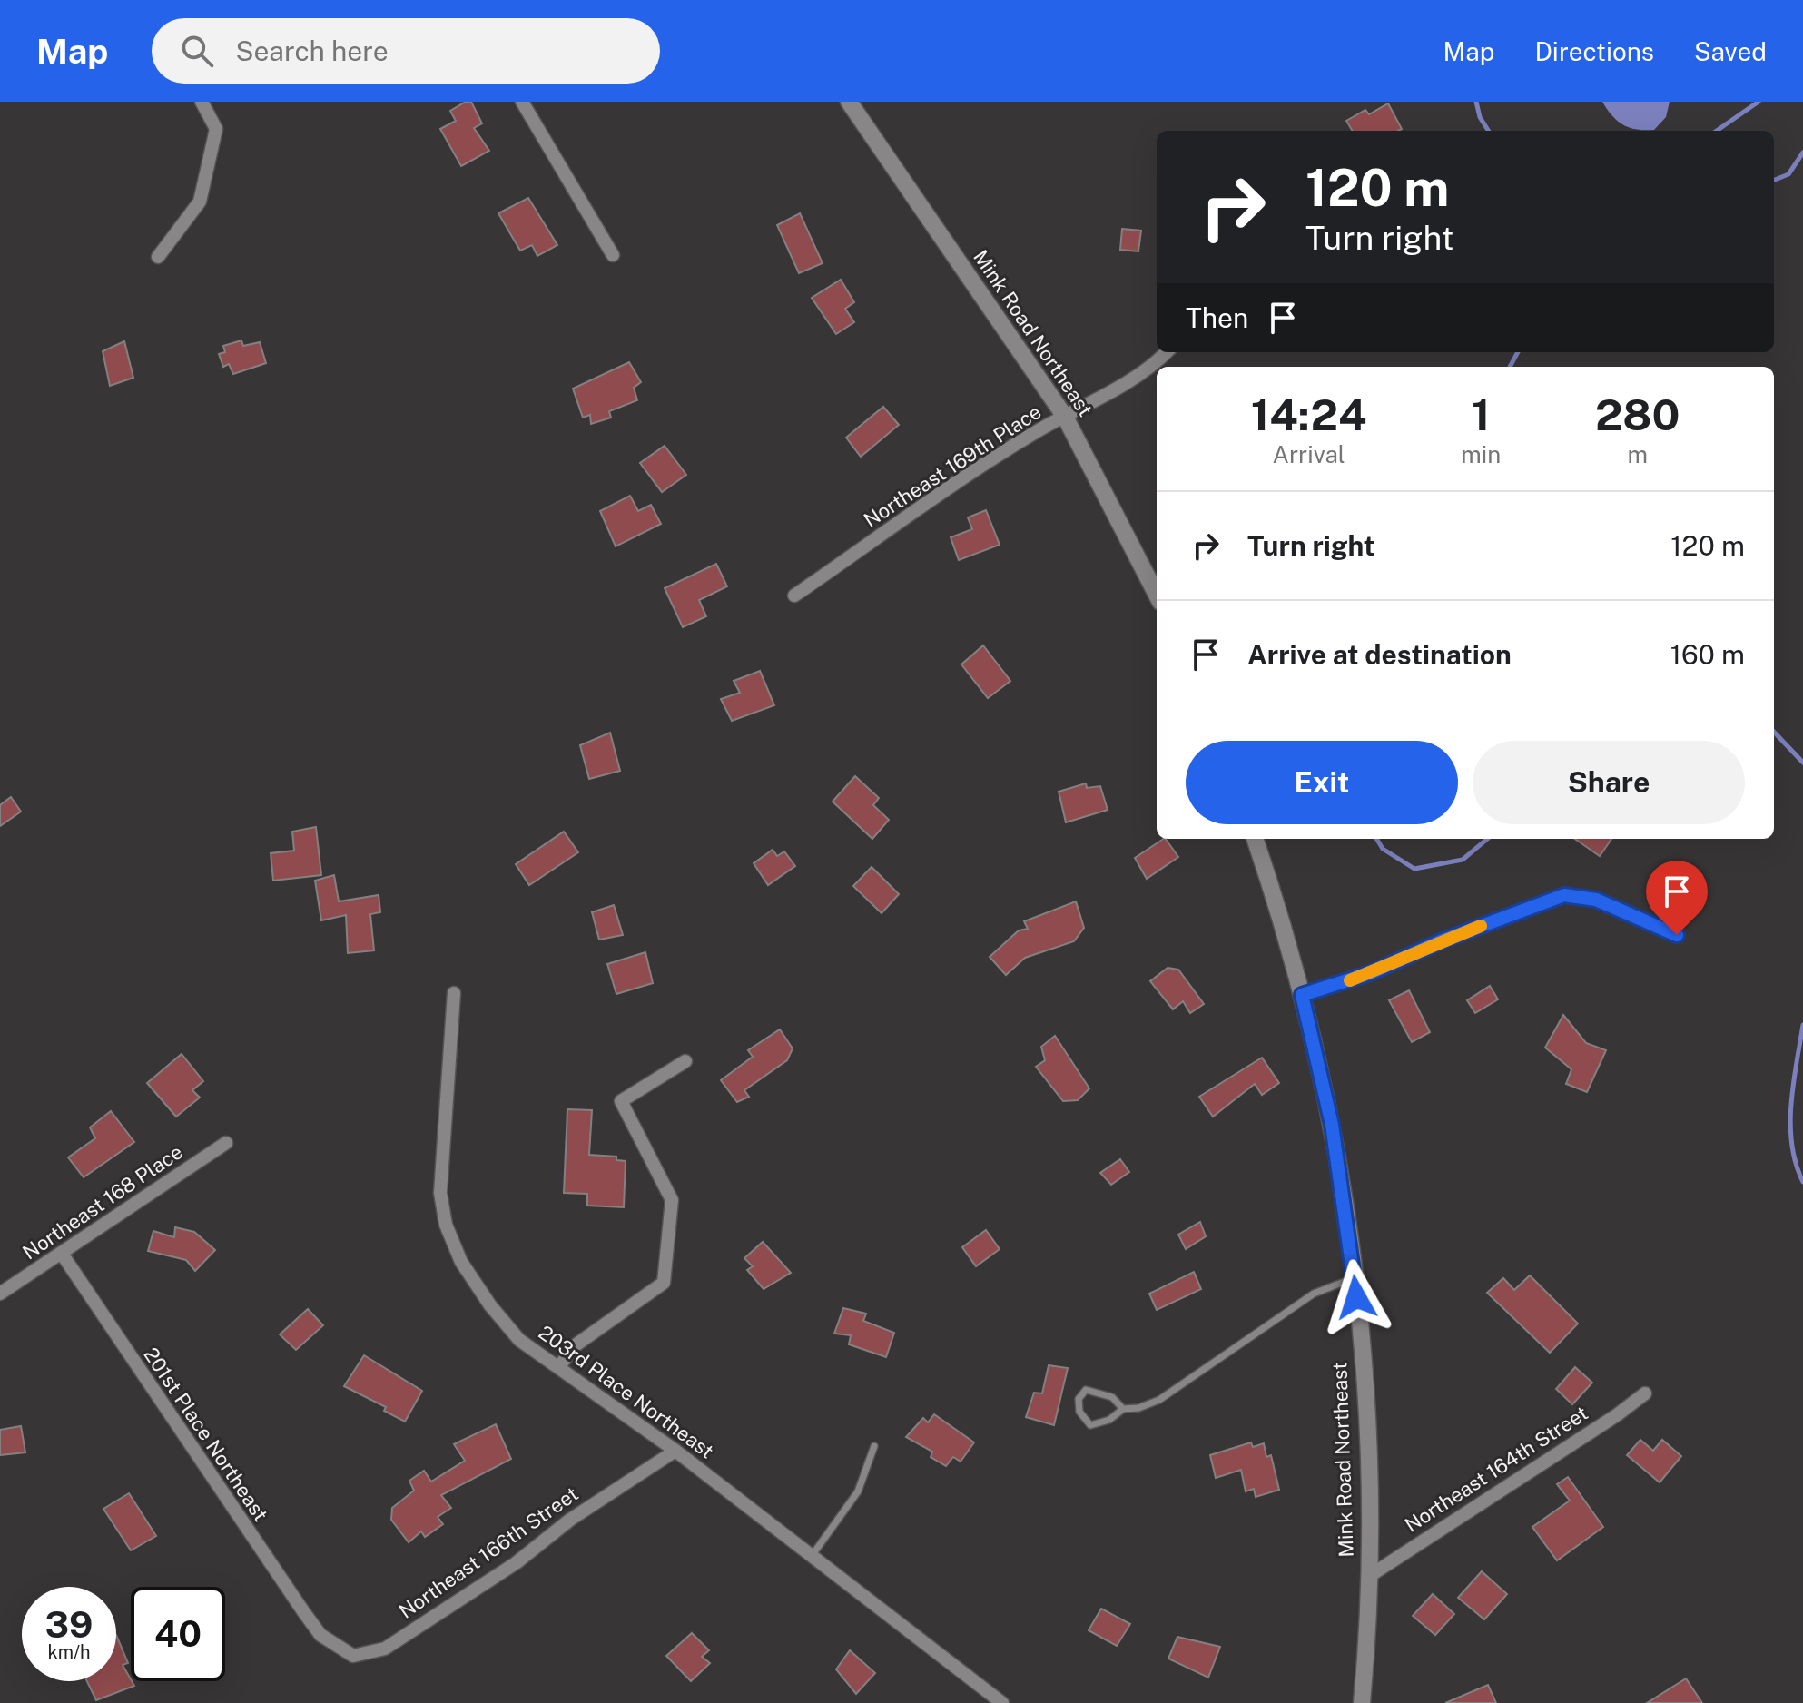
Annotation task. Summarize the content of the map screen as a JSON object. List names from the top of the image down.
{
  "streets": {
    "street": [
      "Mink Road Northeast",
      "Northeast 169th Place",
      "Northeast 168 Place",
      "203rd Place Northeast",
      "201st Place Northeast",
      "Northeast 164th Street",
      "Northeast 166th Street"
    ]
  },
  "crossings": [
    ["Mink Road Northeast", "Northeast 169th Place"],
    ["Mink Road Northeast", "Northeast 164th Street"],
    ["Northeast 168 Place", "201st Place Northeast"],
    ["203rd Place Northeast", "Northeast 166th Street"],
    ["201st Place Northeast", "Northeast 166th Street"]
  ],
  "page": {
    "header": "Map",
    "search": "Search here",
    "nav": ["Map", "Directions", "Saved"],
    "turn": ["120 m", "Turn right"],
    "then": "Then",
    "eta": [
      "14:24",
      "Arrival",
      "1",
      "min",
      "280",
      "m"
    ],
    "list": [
      {
        "name": "Turn right",
        "value": "120 m"
      },
      {
        "name": "Arrive at destination",
        "value": "160 m"
      }
    ],
    "buttons": ["Exit", "Share"],
    "speed": "39 km/h",
    "limit": "40"
  }
}
